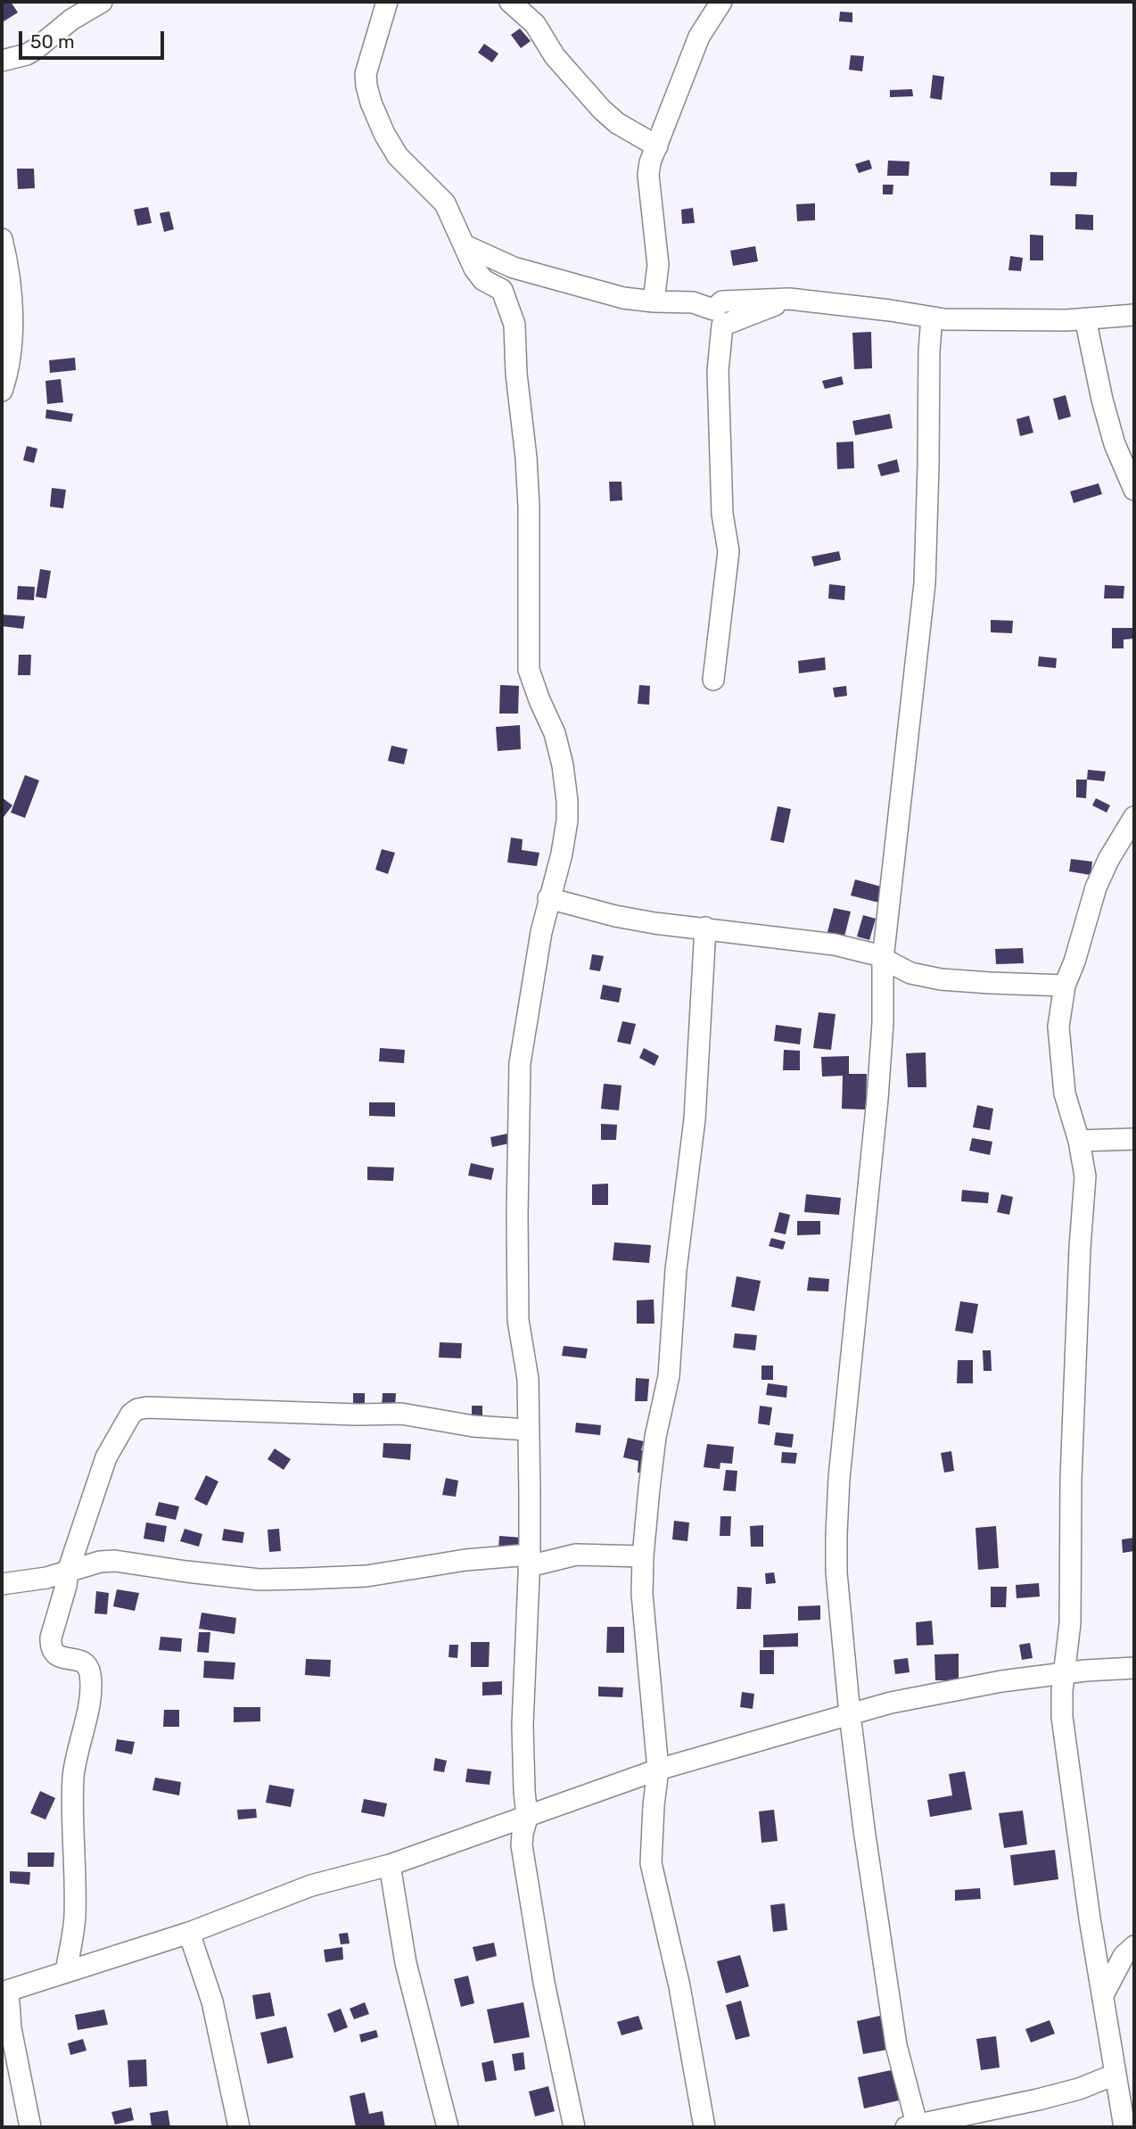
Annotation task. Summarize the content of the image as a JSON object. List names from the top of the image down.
{
  "scale_bar": "50 m"
}
